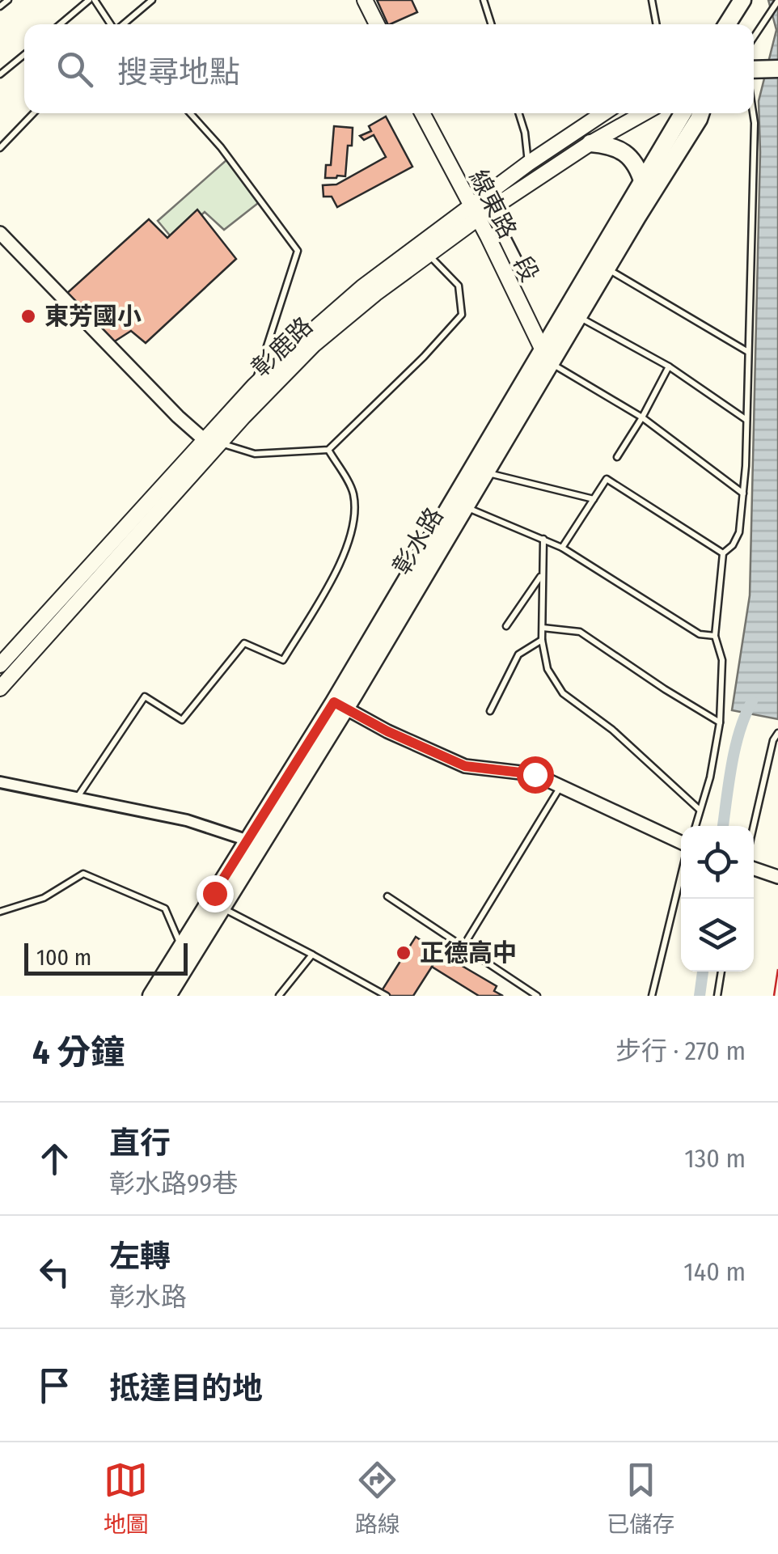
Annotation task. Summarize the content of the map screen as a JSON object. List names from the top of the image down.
{
  "streets": {
    "main road": ["線東路一段", "彰鹿路", "彰水路"]
  },
  "crossings": [
    ["線東路一段", "彰鹿路"],
    ["線東路一段", "彰水路"]
  ],
  "places": ["東芳國小", "正德高中"],
  "scale_bar": "100 m",
  "page": {
    "search": "搜尋地點",
    "scale": "100 m",
    "heading": ["4 分鐘", "步行 · 270 m"],
    "list": [
      ["直行", "彰水路99巷", "130 m"],
      ["左轉", "彰水路", "140 m"],
      "抵達目的地"
    ],
    "nav": ["地圖", "路線", "已儲存"]
  }
}
